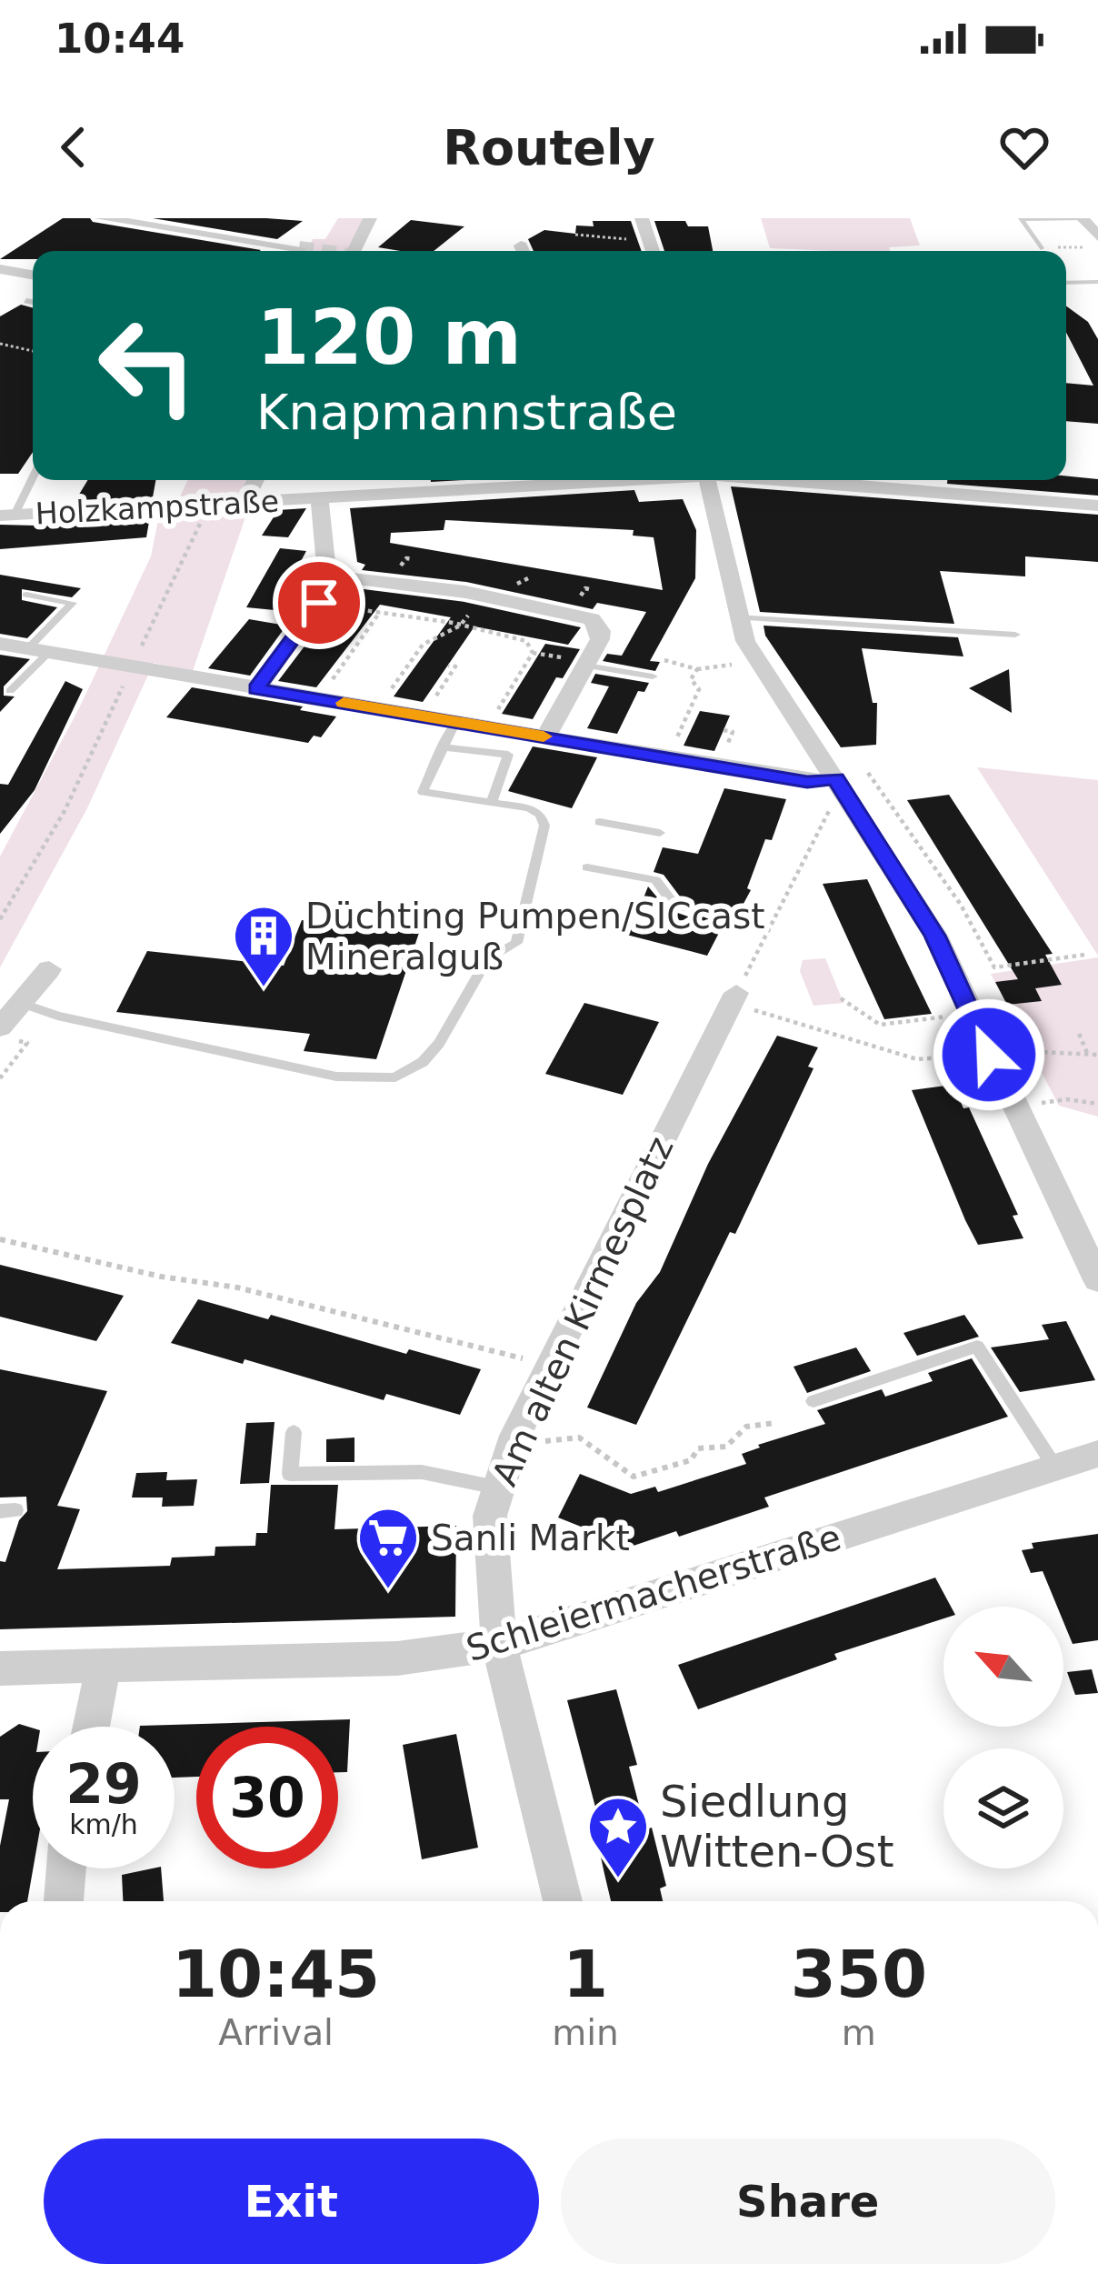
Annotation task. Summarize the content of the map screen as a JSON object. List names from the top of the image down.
{
  "streets": {
    "street": ["Holzkampstraße", "Am alten Kirmesplatz", "Schleiermacherstraße"]
  },
  "crossings": [
    ["Am alten Kirmesplatz", "Schleiermacherstraße"]
  ],
  "places": {
    "building": ["Düchting Pumpen/SICcast Mineralguß"],
    "supermarket": ["Sanli Markt"],
    "place": ["Siedlung Witten-Ost"]
  },
  "north": "top left",
  "page": {
    "status": "10:44",
    "header": "Routely",
    "turn": ["120 m", "Knapmannstraße"],
    "speed": "29 km/h",
    "limit": "30",
    "eta": [
      "10:45",
      "Arrival",
      "1",
      "min",
      "350",
      "m"
    ],
    "buttons": ["Exit", "Share"]
  }
}
